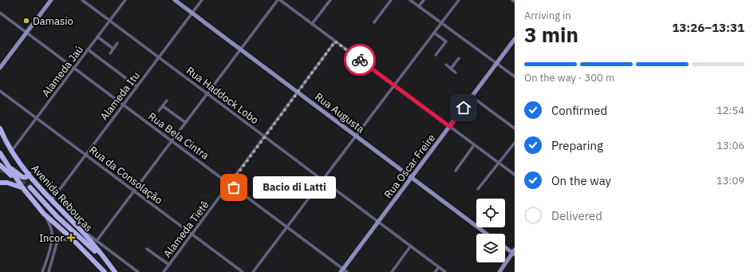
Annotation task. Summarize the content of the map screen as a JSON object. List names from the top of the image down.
{
  "streets": {
    "main road": ["Rua Augusta", "Rua Oscar Freire", "Avenida Rebouças"],
    "street": [
      "Alameda Jaú",
      "Rua Haddock Lobo",
      "Alameda Itu",
      "Rua Bela Cintra",
      "Rua da Consolação",
      "Alameda Tietê"
    ]
  },
  "crossings": [
    ["Alameda Jaú", "Rua Haddock Lobo"],
    ["Alameda Jaú", "Rua Bela Cintra"],
    ["Alameda Jaú", "Rua da Consolação"],
    ["Alameda Jaú", "Avenida Rebouças"],
    ["Rua Haddock Lobo", "Alameda Itu"],
    ["Rua Haddock Lobo", "Rua Oscar Freire"],
    ["Rua Haddock Lobo", "Alameda Tietê"],
    ["Alameda Itu", "Rua Augusta"],
    ["Alameda Itu", "Rua Bela Cintra"],
    ["Alameda Itu", "Rua da Consolação"],
    ["Alameda Itu", "Avenida Rebouças"],
    ["Rua Augusta", "Rua Oscar Freire"],
    ["Rua Augusta", "Alameda Tietê"],
    ["Rua Bela Cintra", "Rua Oscar Freire"],
    ["Rua Bela Cintra", "Alameda Tietê"],
    ["Rua da Consolação", "Alameda Tietê"]
  ],
  "places": {
    "other": ["Damasio", "Bacio di Latti"],
    "health": ["Incor"]
  },
  "page": {
    "heading": ["3 min", "Arriving in", "13:26–13:31"],
    "bar": "On the way · 300 m",
    "list": [
      ["Confirmed", "12:54"],
      ["Preparing", "13:06"],
      ["On the way", "13:09"],
      "Delivered"
    ],
    "bubble": "Bacio di Latti"
  }
}
